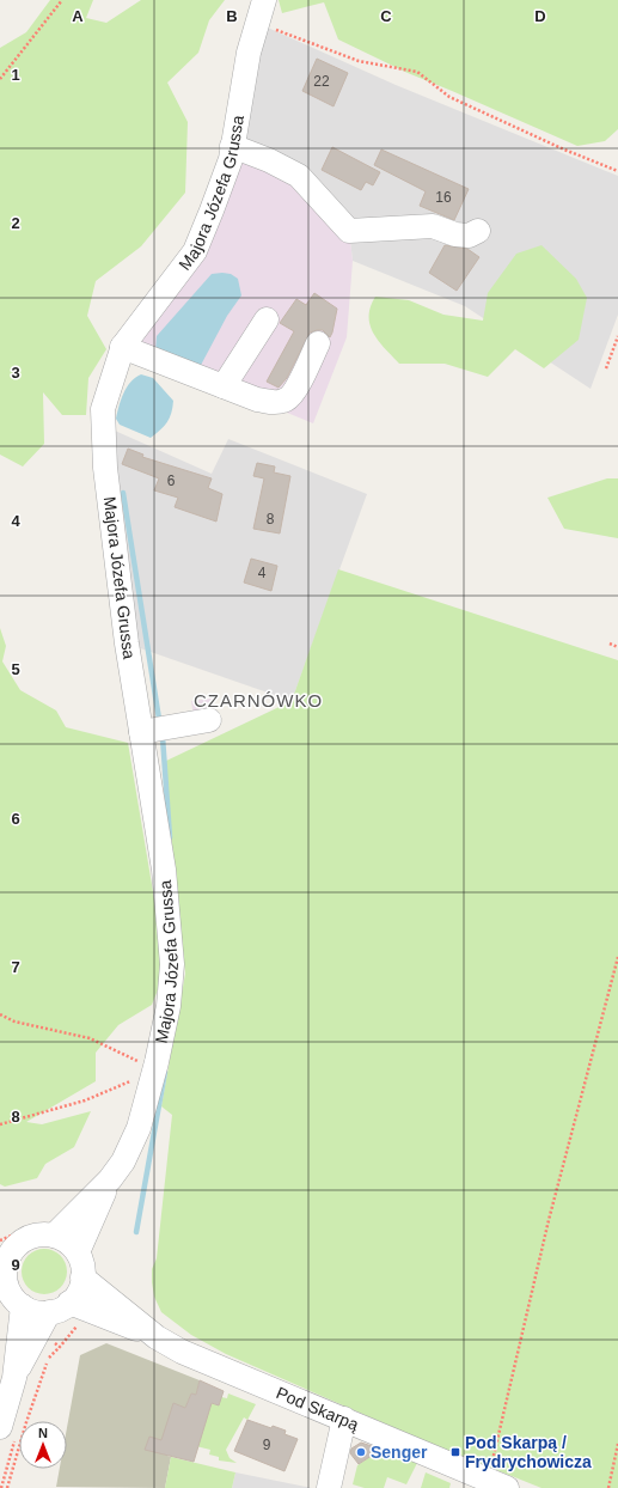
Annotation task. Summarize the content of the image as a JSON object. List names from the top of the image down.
{
  "streets": {
    "street": ["Majora Józefa Grussa", "Pod Skarpą"]
  },
  "districts": ["CZARNÓWKO"],
  "places": {
    "other": ["Senger"],
    "transit": ["Pod Skarpą / Frydrychowicza"]
  },
  "house_numbers": [
    "22",
    "16",
    "6",
    "8",
    "4",
    "9"
  ],
  "north": "top",
  "grid": {
    "columns": [
      "A",
      "B",
      "C",
      "D"
    ],
    "rows": [
      "1",
      "2",
      "3",
      "4",
      "5",
      "6",
      "7",
      "8",
      "9"
    ]
  }
}
